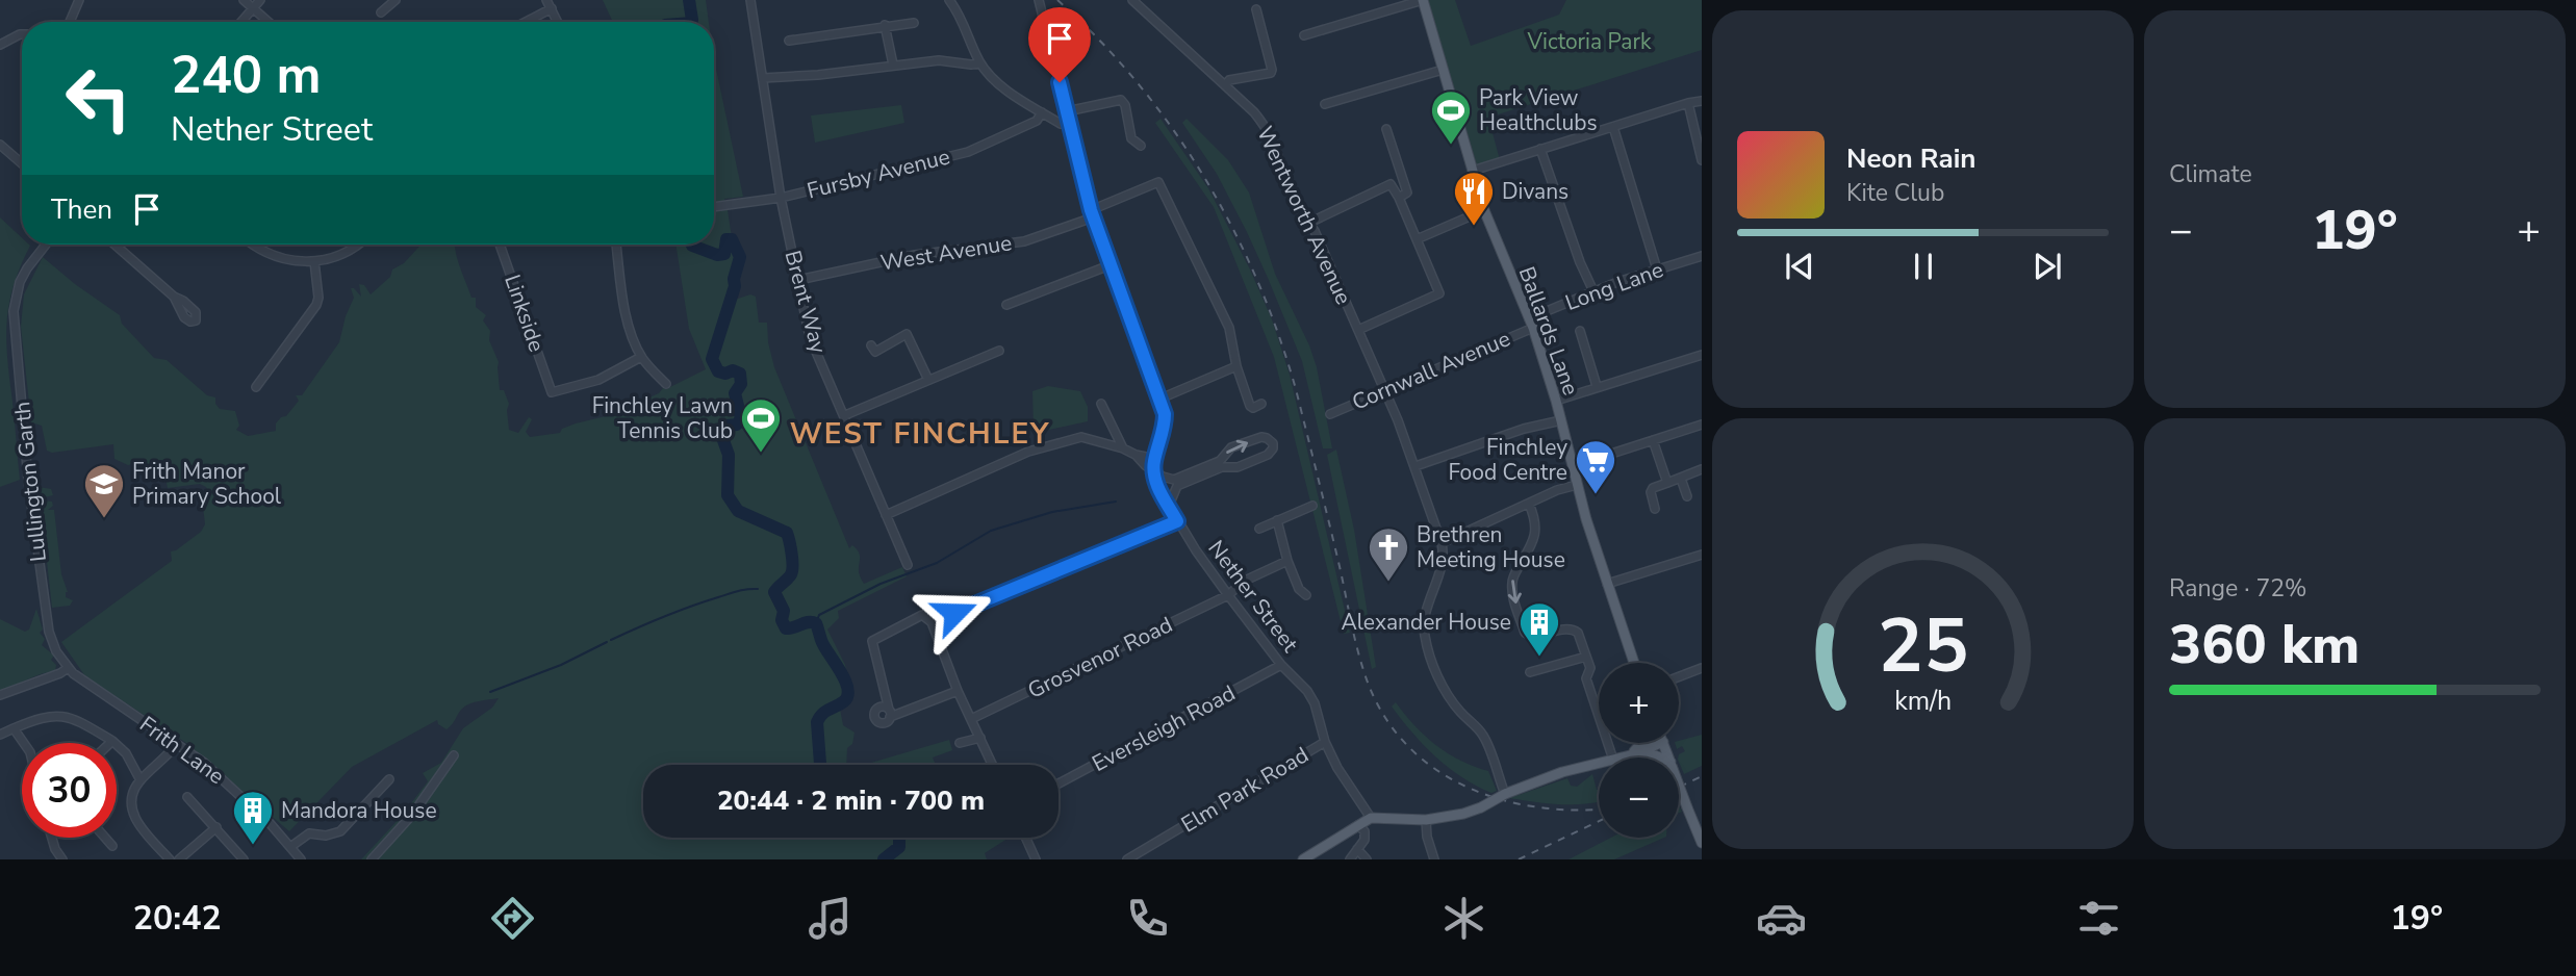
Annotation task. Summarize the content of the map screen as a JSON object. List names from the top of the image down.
{
  "streets": {
    "main road": ["Ballards Lane"],
    "street": [
      "Fursby Avenue",
      "Wentworth Avenue",
      "West Avenue",
      "Long Lane",
      "Brent Way",
      "Linkside",
      "Cornwall Avenue",
      "Lullington Garth",
      "Nether Street",
      "Grosvenor Road",
      "Eversleigh Road",
      "Frith Lane",
      "Elm Park Road"
    ]
  },
  "crossings": [
    ["Fursby Avenue", "Brent Way"],
    ["Wentworth Avenue", "Cornwall Avenue"],
    ["West Avenue", "Brent Way"],
    ["Long Lane", "Ballards Lane"],
    ["Long Lane", "Cornwall Avenue"],
    ["Ballards Lane", "Cornwall Avenue"],
    ["Lullington Garth", "Frith Lane"],
    ["Nether Street", "Grosvenor Road"],
    ["Nether Street", "Eversleigh Road"],
    ["Nether Street", "Elm Park Road"]
  ],
  "districts": ["WEST FINCHLEY"],
  "parks": ["Victoria Park"],
  "places": {
    "sports": ["Park View Healthclubs", "Finchley Lawn Tennis Club"],
    "restaurant": ["Divans"],
    "supermarket": ["Finchley Food Centre"],
    "school or university": ["Frith Manor Primary School"],
    "church": ["Brethren Meeting House"],
    "building": ["Alexander House", "Mandora House"]
  },
  "page": {
    "tile": [
      "Climate",
      ["Range · 72%", "360 km"]
    ],
    "turn": ["240 m", "Nether Street"],
    "song": ["Neon Rain", "Kite Club"],
    "then": "Then",
    "heat": ["−", "19°", "+"],
    "map_buttons": ["+", "−"],
    "limit": "30",
    "trip": "20:44 · 2 min · 700 m",
    "tabs": ["20:42", "19°"],
    "gauge": ["25", "km/h"]
  }
}
